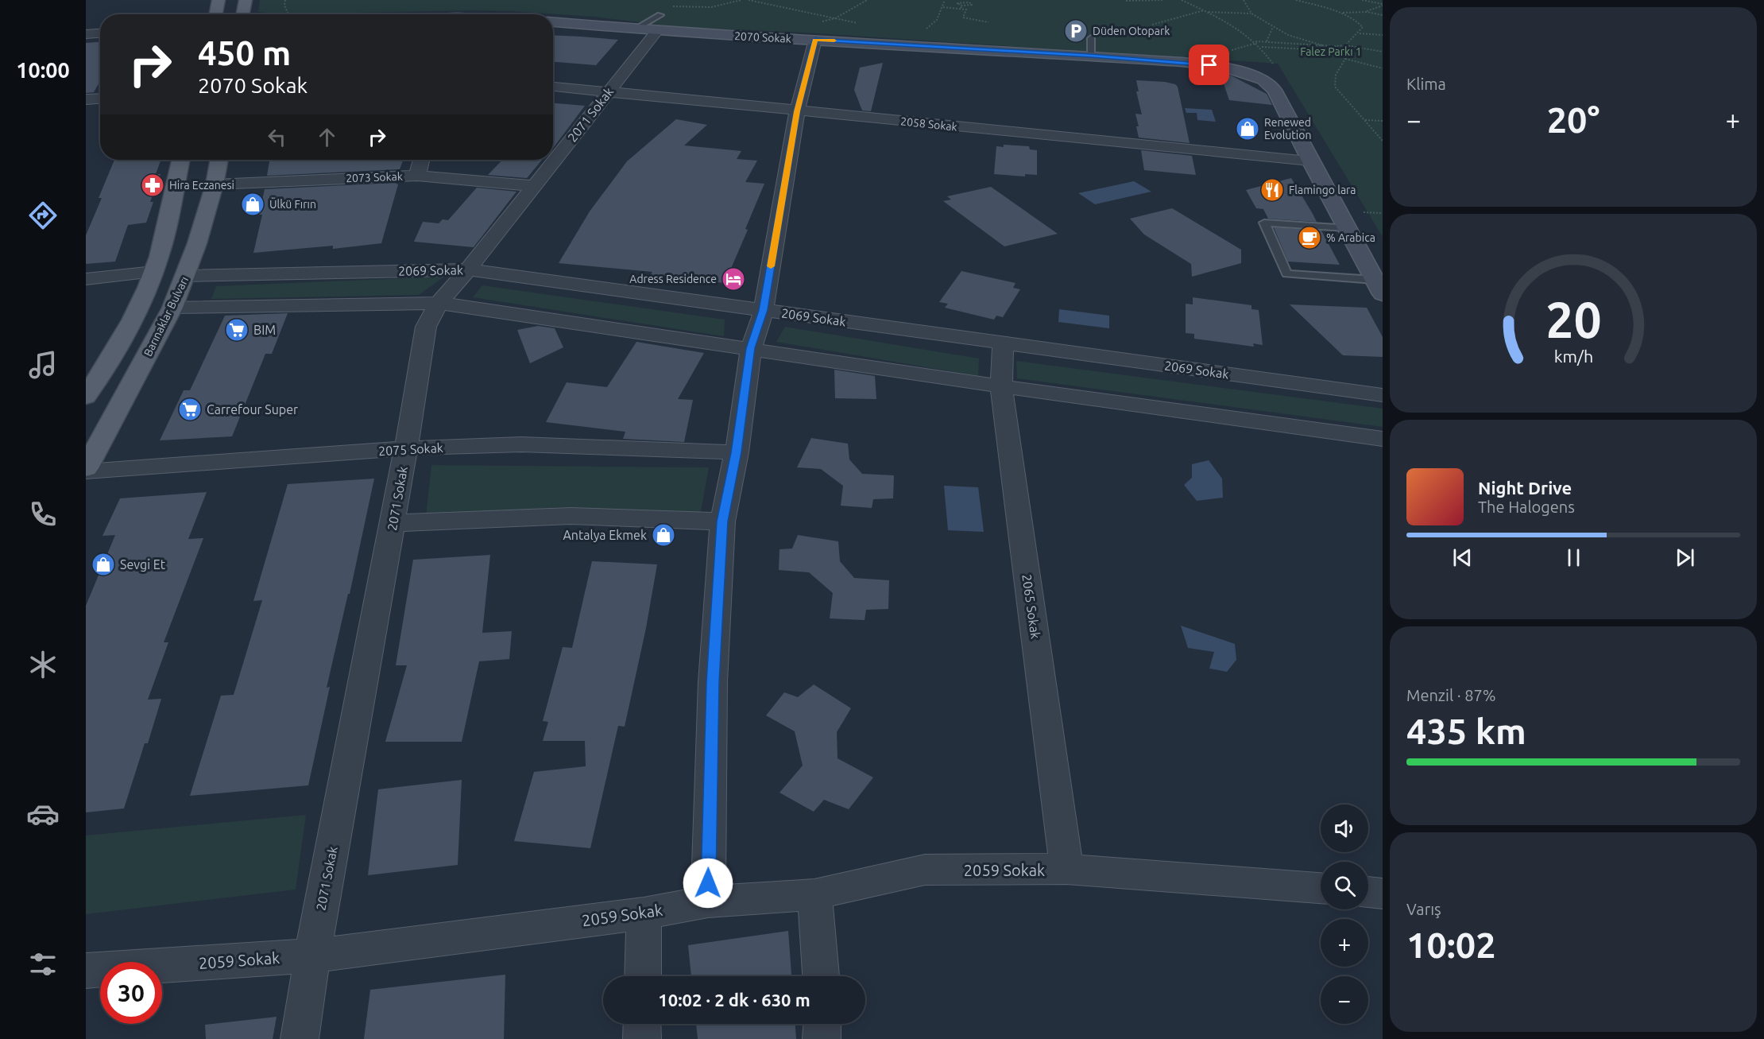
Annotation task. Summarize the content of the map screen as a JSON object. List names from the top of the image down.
{
  "streets": {
    "main road": ["Barınaklar Bulvarı"],
    "street": [
      "2070 Sokak",
      "2071 Sokak",
      "2058 Sokak",
      "2073 Sokak",
      "2069 Sokak",
      "2075 Sokak",
      "2065 Sokak",
      "2059 Sokak"
    ]
  },
  "crossings": [
    ["2070 Sokak", "2071 Sokak"],
    ["2070 Sokak", "2058 Sokak"],
    ["2071 Sokak", "2058 Sokak"],
    ["2071 Sokak", "2073 Sokak"],
    ["2071 Sokak", "2069 Sokak"],
    ["2071 Sokak", "2075 Sokak"],
    ["2071 Sokak", "2059 Sokak"],
    ["2073 Sokak", "Barınaklar Bulvarı"],
    ["2069 Sokak", "Barınaklar Bulvarı"],
    ["2069 Sokak", "2065 Sokak"],
    ["Barınaklar Bulvarı", "2075 Sokak"],
    ["2065 Sokak", "2059 Sokak"]
  ],
  "parks": ["Falez Parkı 1"],
  "places": {
    "parking": ["Düden Otopark"],
    "shop": [
      "Renewed Evolution",
      "Ülkü Fırın",
      "Antalya Ekmek",
      "Sevgi Et"
    ],
    "pharmacy": ["Hira Eczanesi"],
    "restaurant": ["Flamingo lara"],
    "cafe": ["% Arabica"],
    "hotel": ["Adress Residence"],
    "supermarket": ["BIM", "Carrefour Super"]
  },
  "page": {
    "tabs": "10:00",
    "tile": [
      "Klima",
      ["Menzil · 87%", "435 km"],
      ["Varış", "10:02"]
    ],
    "turn": ["450 m", "2070 Sokak"],
    "heat": ["−", "20°", "+"],
    "song": ["Night Drive", "The Halogens"],
    "map_buttons": ["+", "−"],
    "limit": "30",
    "trip": "10:02 · 2 dk · 630 m",
    "gauge": ["20", "km/h"]
  }
}
